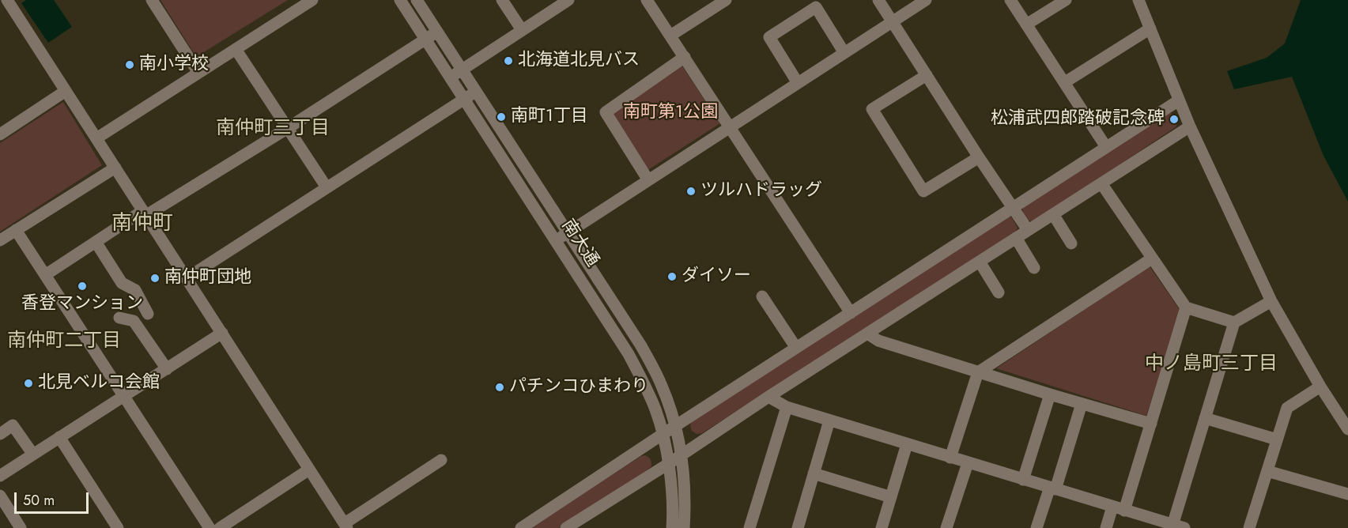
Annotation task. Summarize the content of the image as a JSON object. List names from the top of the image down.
{
  "streets": {
    "street": ["南大通"]
  },
  "districts": [
    "南仲町三丁目",
    "南仲町",
    "南仲町二丁目",
    "中ノ島町三丁目"
  ],
  "parks": ["南町第1公園"],
  "places": [
    "北海道北見バス",
    "南小学校",
    "南町1丁目",
    "松浦武四郎踏破記念碑",
    "ツルハドラッグ",
    "ダイソー",
    "南仲町団地",
    "香登マンション",
    "北見ベルコ会館",
    "パチンコひまわり"
  ],
  "scale_bar": "50 m"
}
